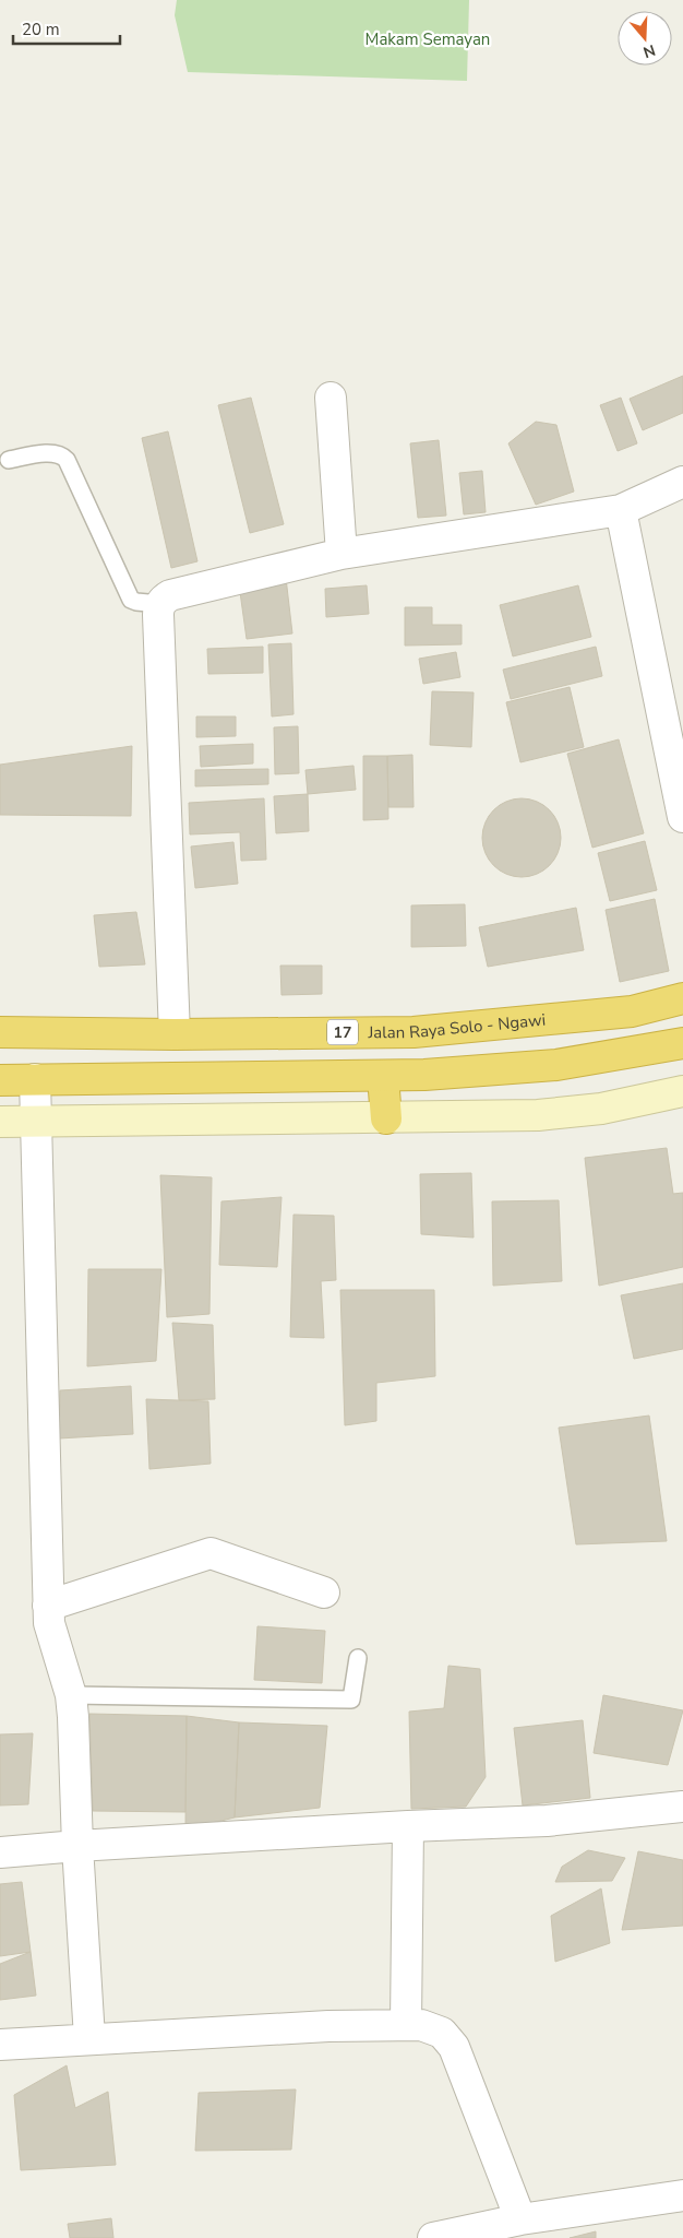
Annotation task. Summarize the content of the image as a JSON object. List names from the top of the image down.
{
  "streets": {
    "highway": ["Jalan Raya Solo - Ngawi", "17"]
  },
  "parks": ["Makam Semayan"],
  "scale_bar": "20 m",
  "north": "bottom"
}
